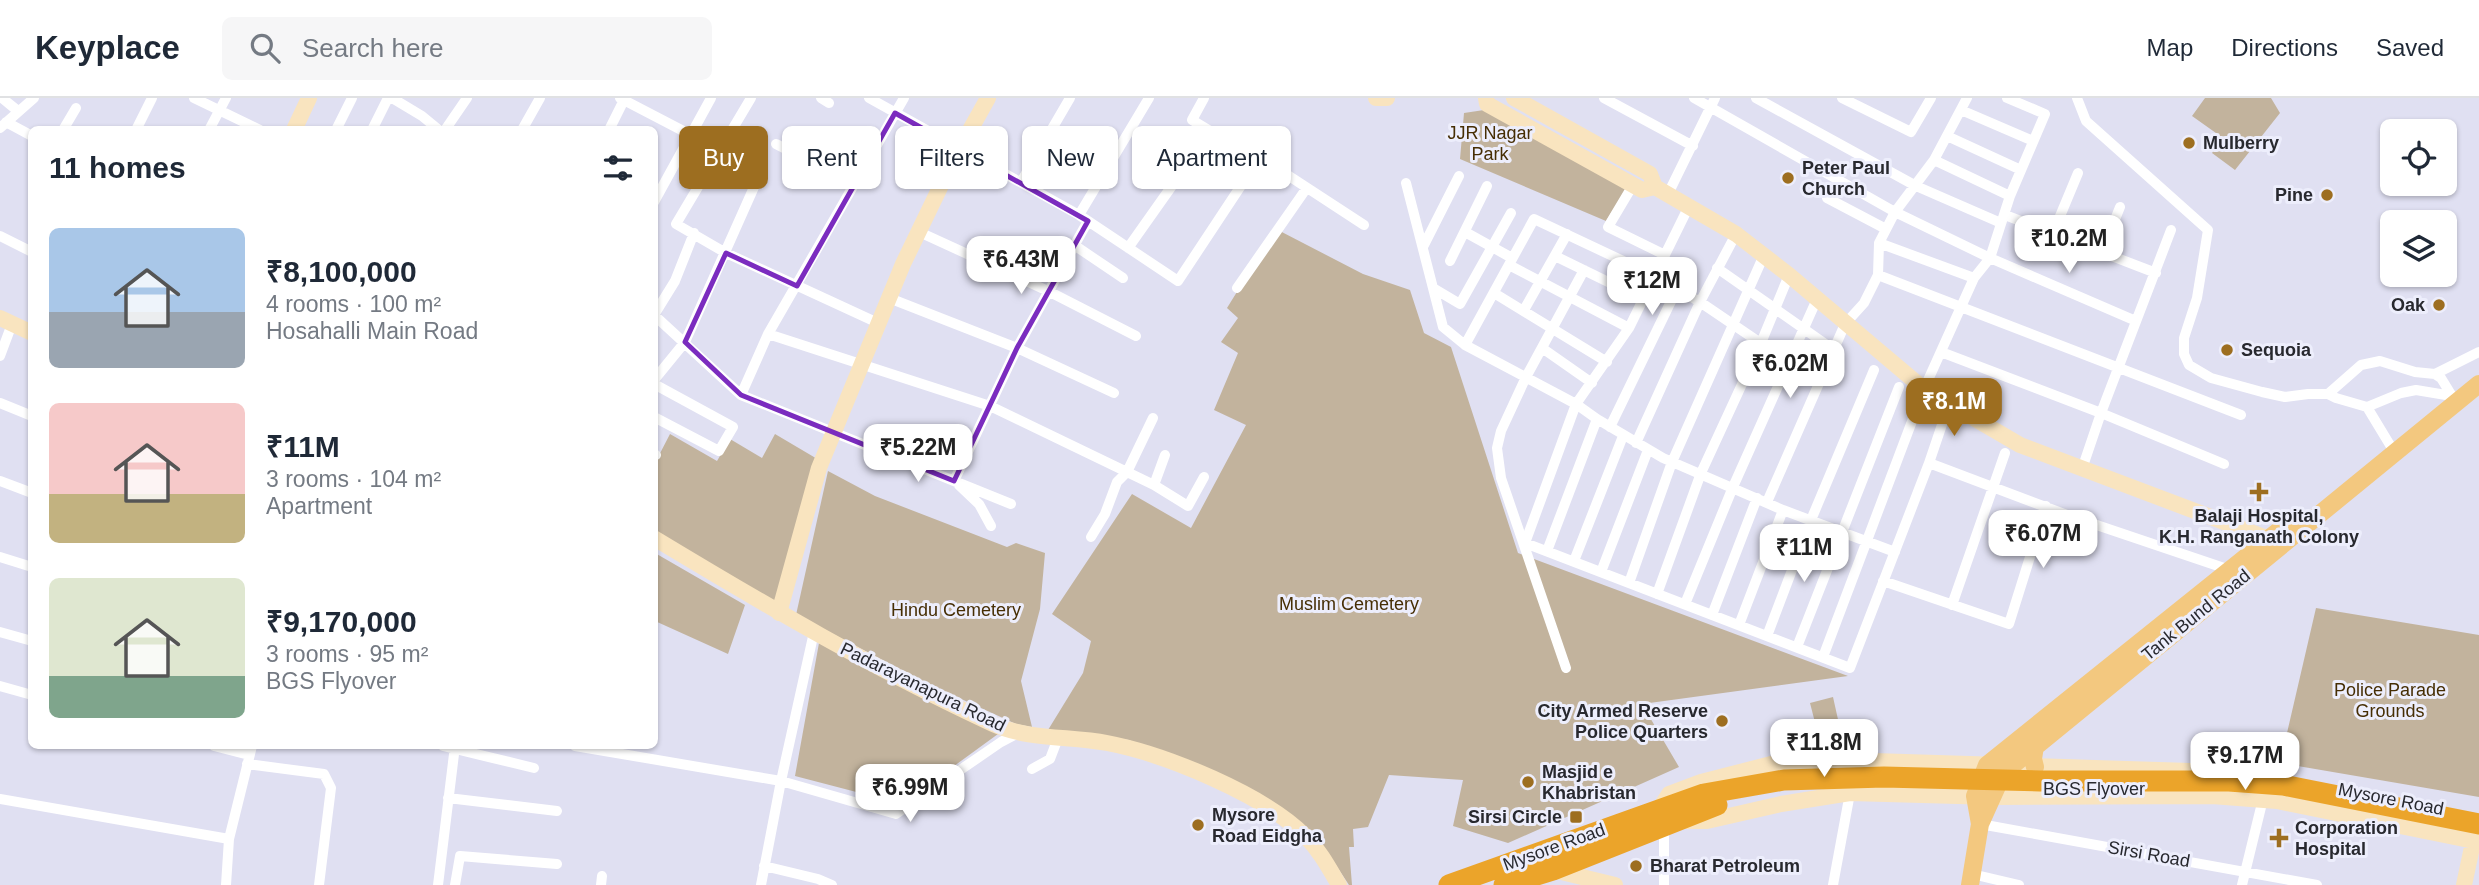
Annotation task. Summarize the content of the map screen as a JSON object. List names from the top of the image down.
{
  "streets": {
    "highway": ["Mysore Road"],
    "main road": ["Tank Bund Road"],
    "street": ["Padarayanapura Road", "Sirsi Road"]
  },
  "crossings": [
    ["Tank Bund Road", "Mysore Road"]
  ],
  "parks": [
    "JJR Nagar Park",
    "Muslim Cemetery",
    "Hindu Cemetery",
    "Police Parade Grounds"
  ],
  "places": {
    "other": [
      "Mulberry",
      "Peter Paul Church",
      "Pine",
      "Oak",
      "Sequoia",
      "City Armed Reserve Police Quarters",
      "Masjid e Khabristan",
      "Mysore Road Eidgha",
      "Bharat Petroleum"
    ],
    "health": ["Balaji Hospital, K.H. Ranganath Colony", "Corporation Hospital"],
    "transit": ["Sirsi Circle"]
  },
  "page": {
    "header": "Keyplace",
    "search": "Search here",
    "nav": ["Map", "Directions", "Saved"],
    "chip": [
      "Buy",
      "Rent",
      "Filters",
      "New",
      "Apartment"
    ],
    "heading": "11 homes",
    "list": [
      {
        "name": "₹8,100,000",
        "note": "4 rooms · 100 m² · Hosahalli Main Road"
      },
      {
        "name": "₹11M",
        "note": "3 rooms · 104 m² · Apartment"
      },
      {
        "name": "₹9,170,000",
        "note": "3 rooms · 95 m² · BGS Flyover"
      }
    ],
    "price": [
      "₹10.2M",
      "₹6.43M",
      "₹12M",
      "₹6.02M",
      "₹8.1M",
      "₹5.22M",
      "₹6.07M",
      "₹11M",
      "₹11.8M",
      "₹9.17M",
      "₹6.99M"
    ]
  }
}
